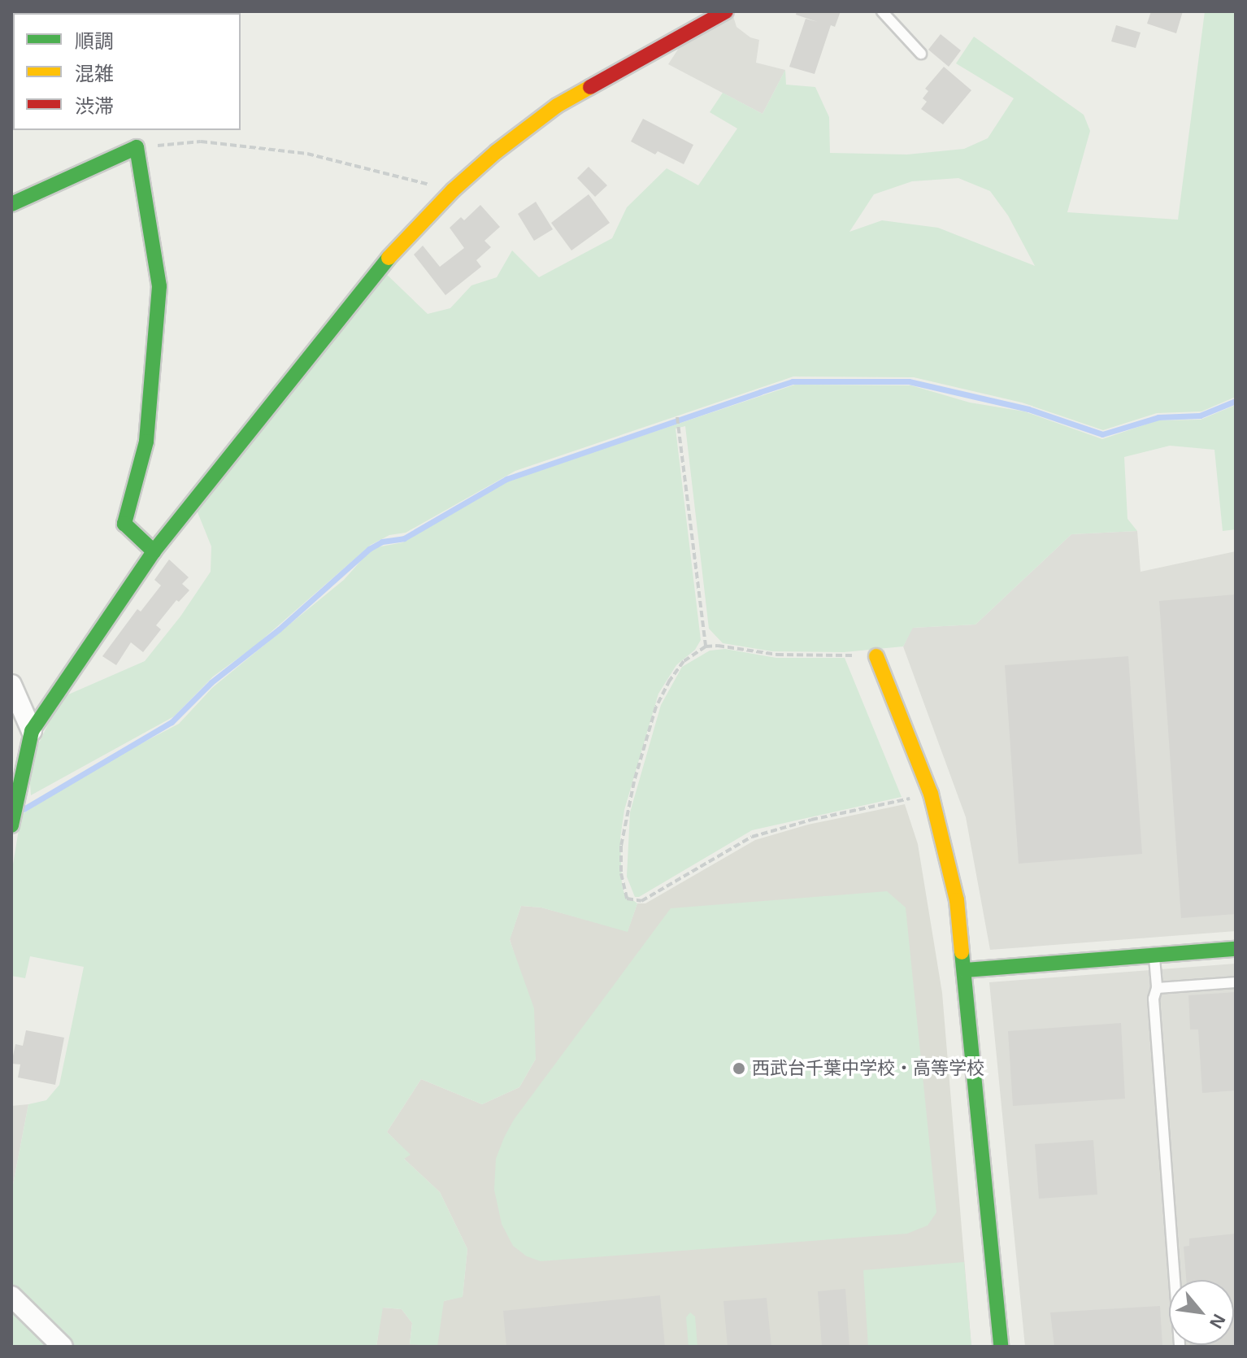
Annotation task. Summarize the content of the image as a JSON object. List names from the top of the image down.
{
  "places": ["西武台千葉中学校・高等学校"],
  "legend": ["順調", "混雑", "渋滞"],
  "north": "bottom right"
}
